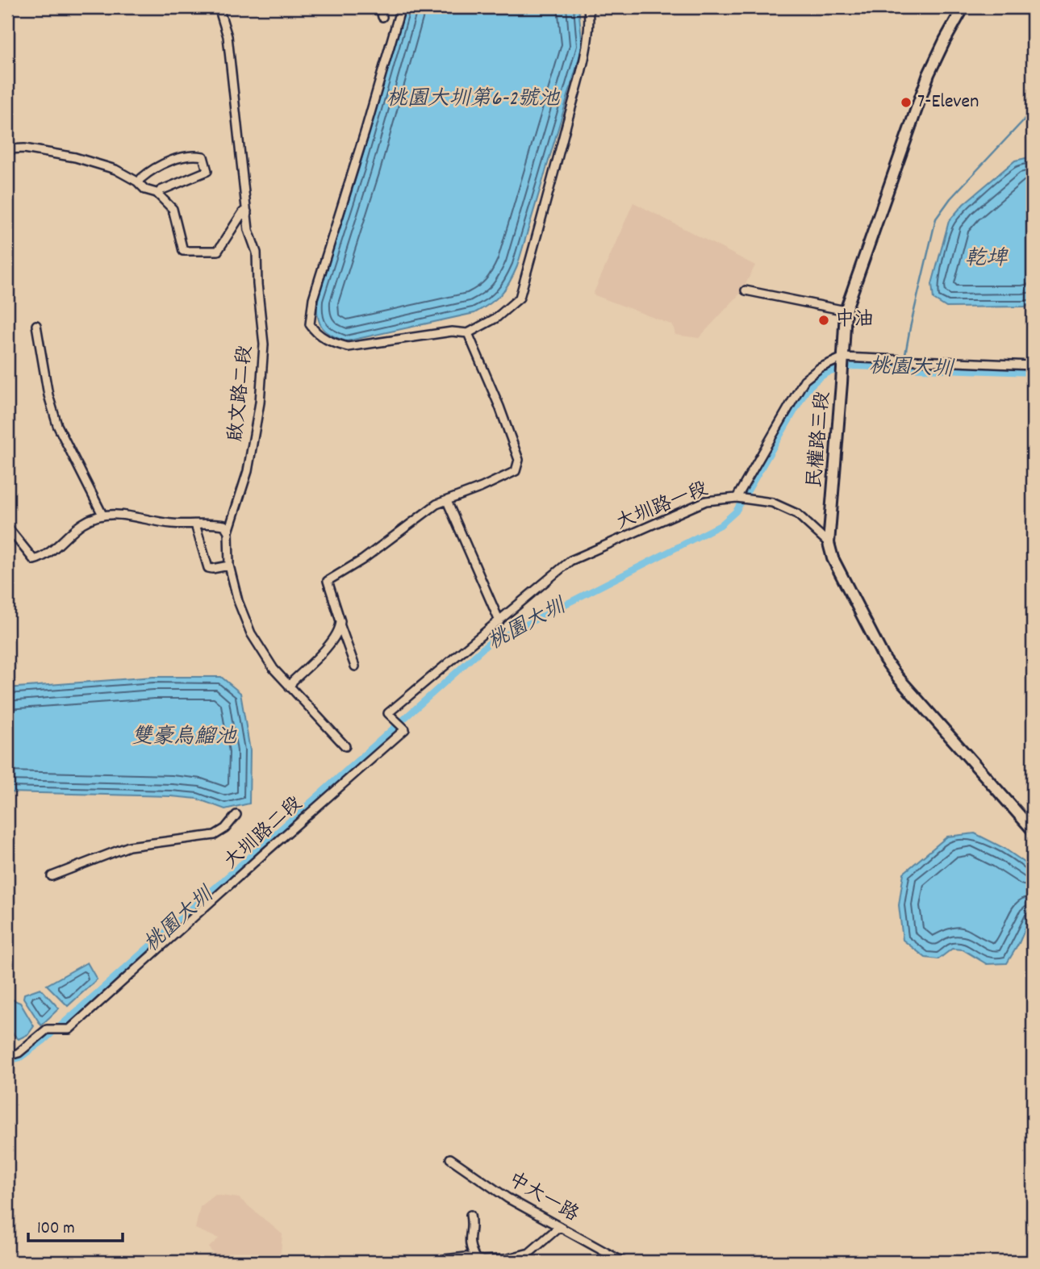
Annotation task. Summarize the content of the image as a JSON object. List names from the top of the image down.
{
  "streets": {
    "street": [
      "啟文路二段",
      "民權路三段",
      "大圳路一段",
      "大圳路二段",
      "中大一路"
    ]
  },
  "crossings": [
    ["民權路三段", "大圳路一段"],
    ["大圳路一段", "大圳路二段"]
  ],
  "water": [
    "桃園大圳第6-2號池",
    "乾埤",
    "桃園大圳",
    "雙豪烏鰡池"
  ],
  "places": ["7-Eleven", "中油"],
  "scale_bar": "100 m"
}
